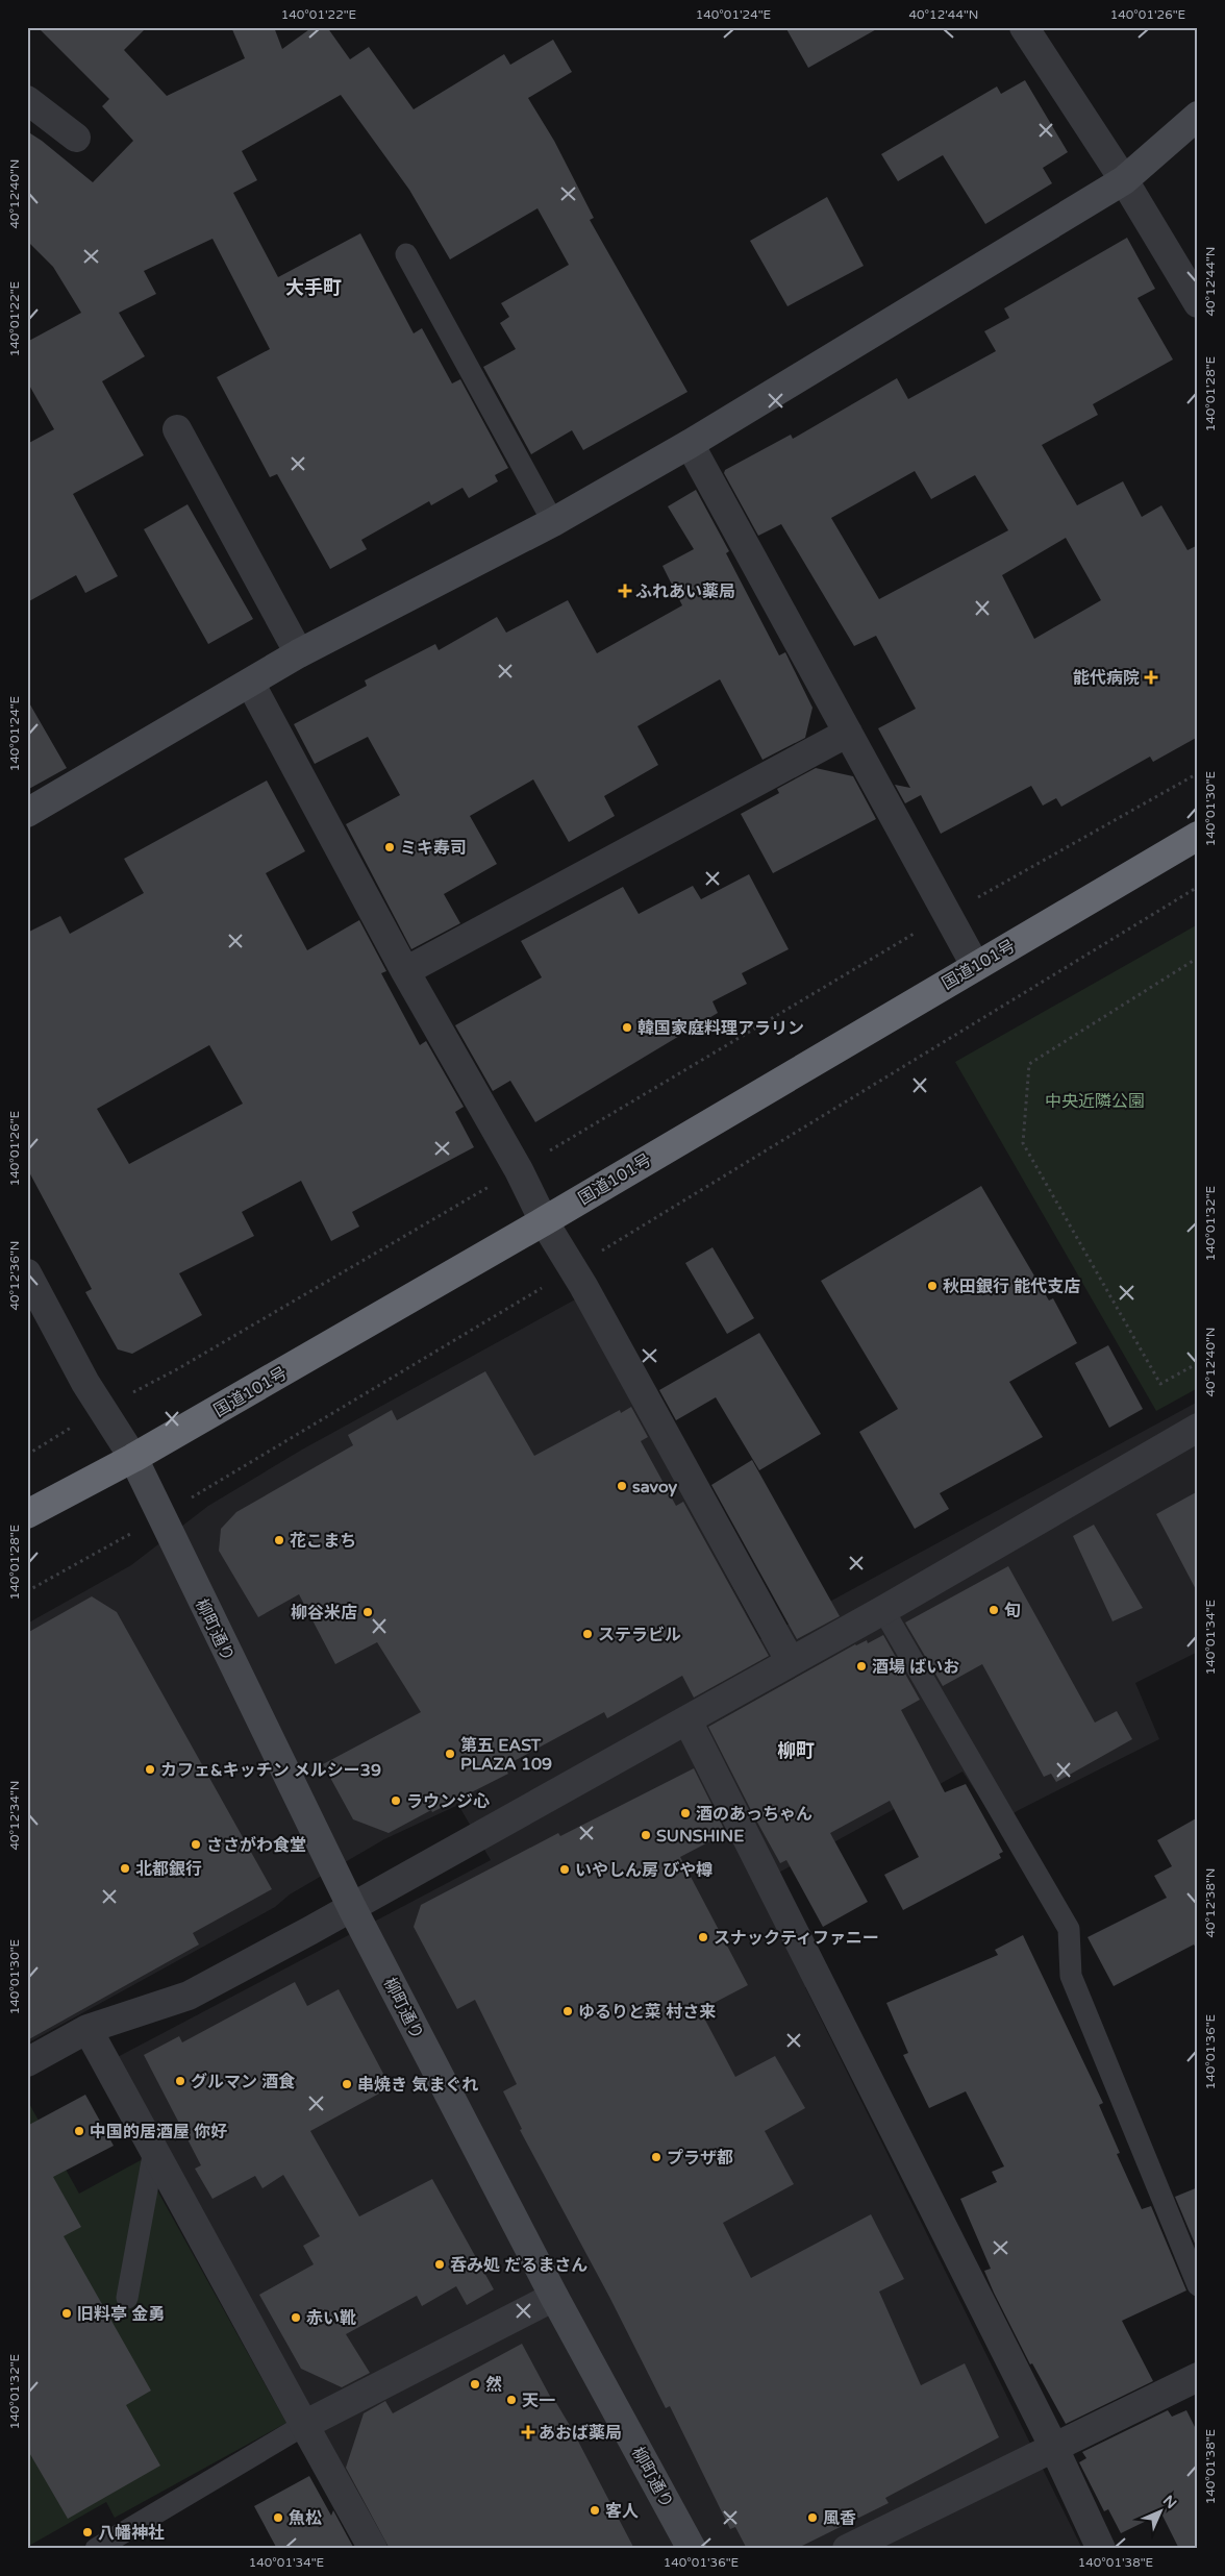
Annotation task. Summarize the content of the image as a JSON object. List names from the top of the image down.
{
  "streets": {
    "highway": ["国道101号"],
    "street": ["柳町通り"]
  },
  "crossings": [
    ["国道101号", "柳町通り"]
  ],
  "districts": ["大手町", "柳町"],
  "parks": ["中央近隣公園"],
  "places": {
    "health": ["ふれあい薬局", "能代病院", "あおば薬局"],
    "other": [
      "ミキ寿司",
      "韓国家庭料理アラリン",
      "秋田銀行 能代支店",
      "savoy",
      "花こまち",
      "旬",
      "柳谷米店",
      "ステラビル",
      "酒場 ばいお",
      "第五 EAST PLAZA 109",
      "カフェ&キッチン メルシー39",
      "ラウンジ心",
      "酒のあっちゃん",
      "SUNSHINE",
      "ささがわ食堂",
      "北都銀行",
      "いやしん房 びや樽",
      "スナックティファニー",
      "ゆるりと菜 村さ来",
      "グルマン 酒食",
      "串焼き 気まぐれ",
      "中国的居酒屋 你好",
      "プラザ都",
      "呑み処 だるまさん",
      "旧料亭 金勇",
      "赤い靴",
      "然",
      "天一",
      "客人",
      "魚松",
      "風香",
      "八幡神社"
    ]
  },
  "north": "top right",
  "coordinates": [
    "140°01'22\"E",
    "140°01'24\"E",
    "40°12'44\"N",
    "140°01'26\"E",
    "40°12'40\"N",
    "140°01'28\"E",
    "140°01'30\"E",
    "140°01'32\"E",
    "40°12'36\"N",
    "140°01'34\"E",
    "40°12'34\"N",
    "40°12'38\"N",
    "140°01'36\"E",
    "140°01'38\"E"
  ]
}
